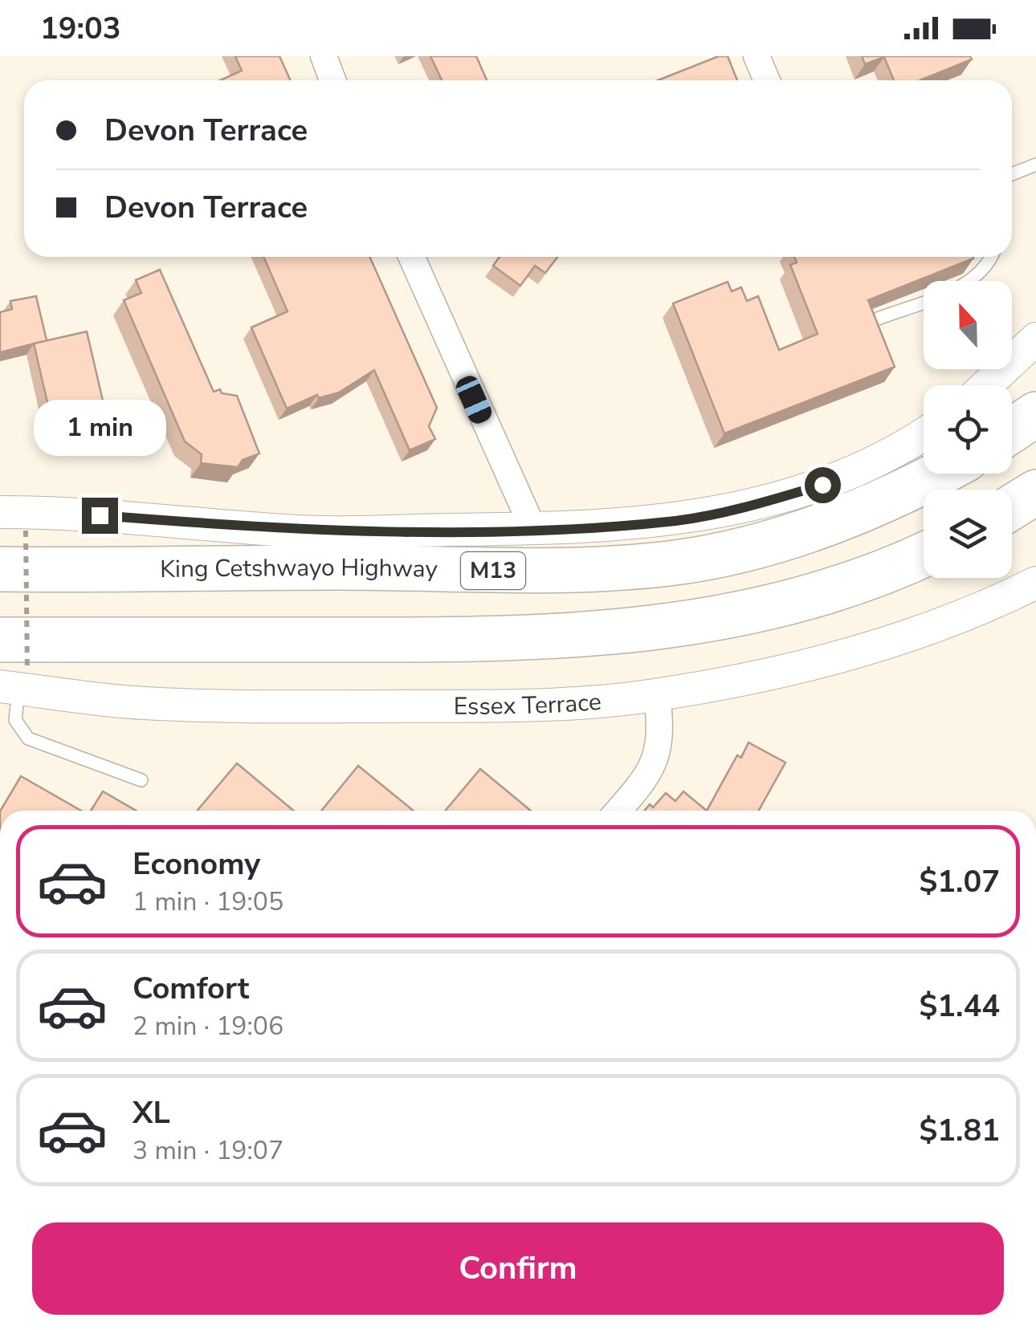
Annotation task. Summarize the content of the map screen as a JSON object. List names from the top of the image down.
{
  "streets": {
    "highway": ["King Cetshwayo Highway", "M13"],
    "street": ["Essex Terrace"]
  },
  "north": "top",
  "page": {
    "status": "19:03",
    "banner": ["Devon Terrace", "Devon Terrace"],
    "bubble": "1 min",
    "list": [
      {
        "name": "Economy",
        "note": "1 min · 19:05",
        "value": "$1.07"
      },
      {
        "name": "Comfort",
        "note": "2 min · 19:06",
        "value": "$1.44"
      },
      {
        "name": "XL",
        "note": "3 min · 19:07",
        "value": "$1.81"
      }
    ],
    "buttons": "Confirm"
  }
}
